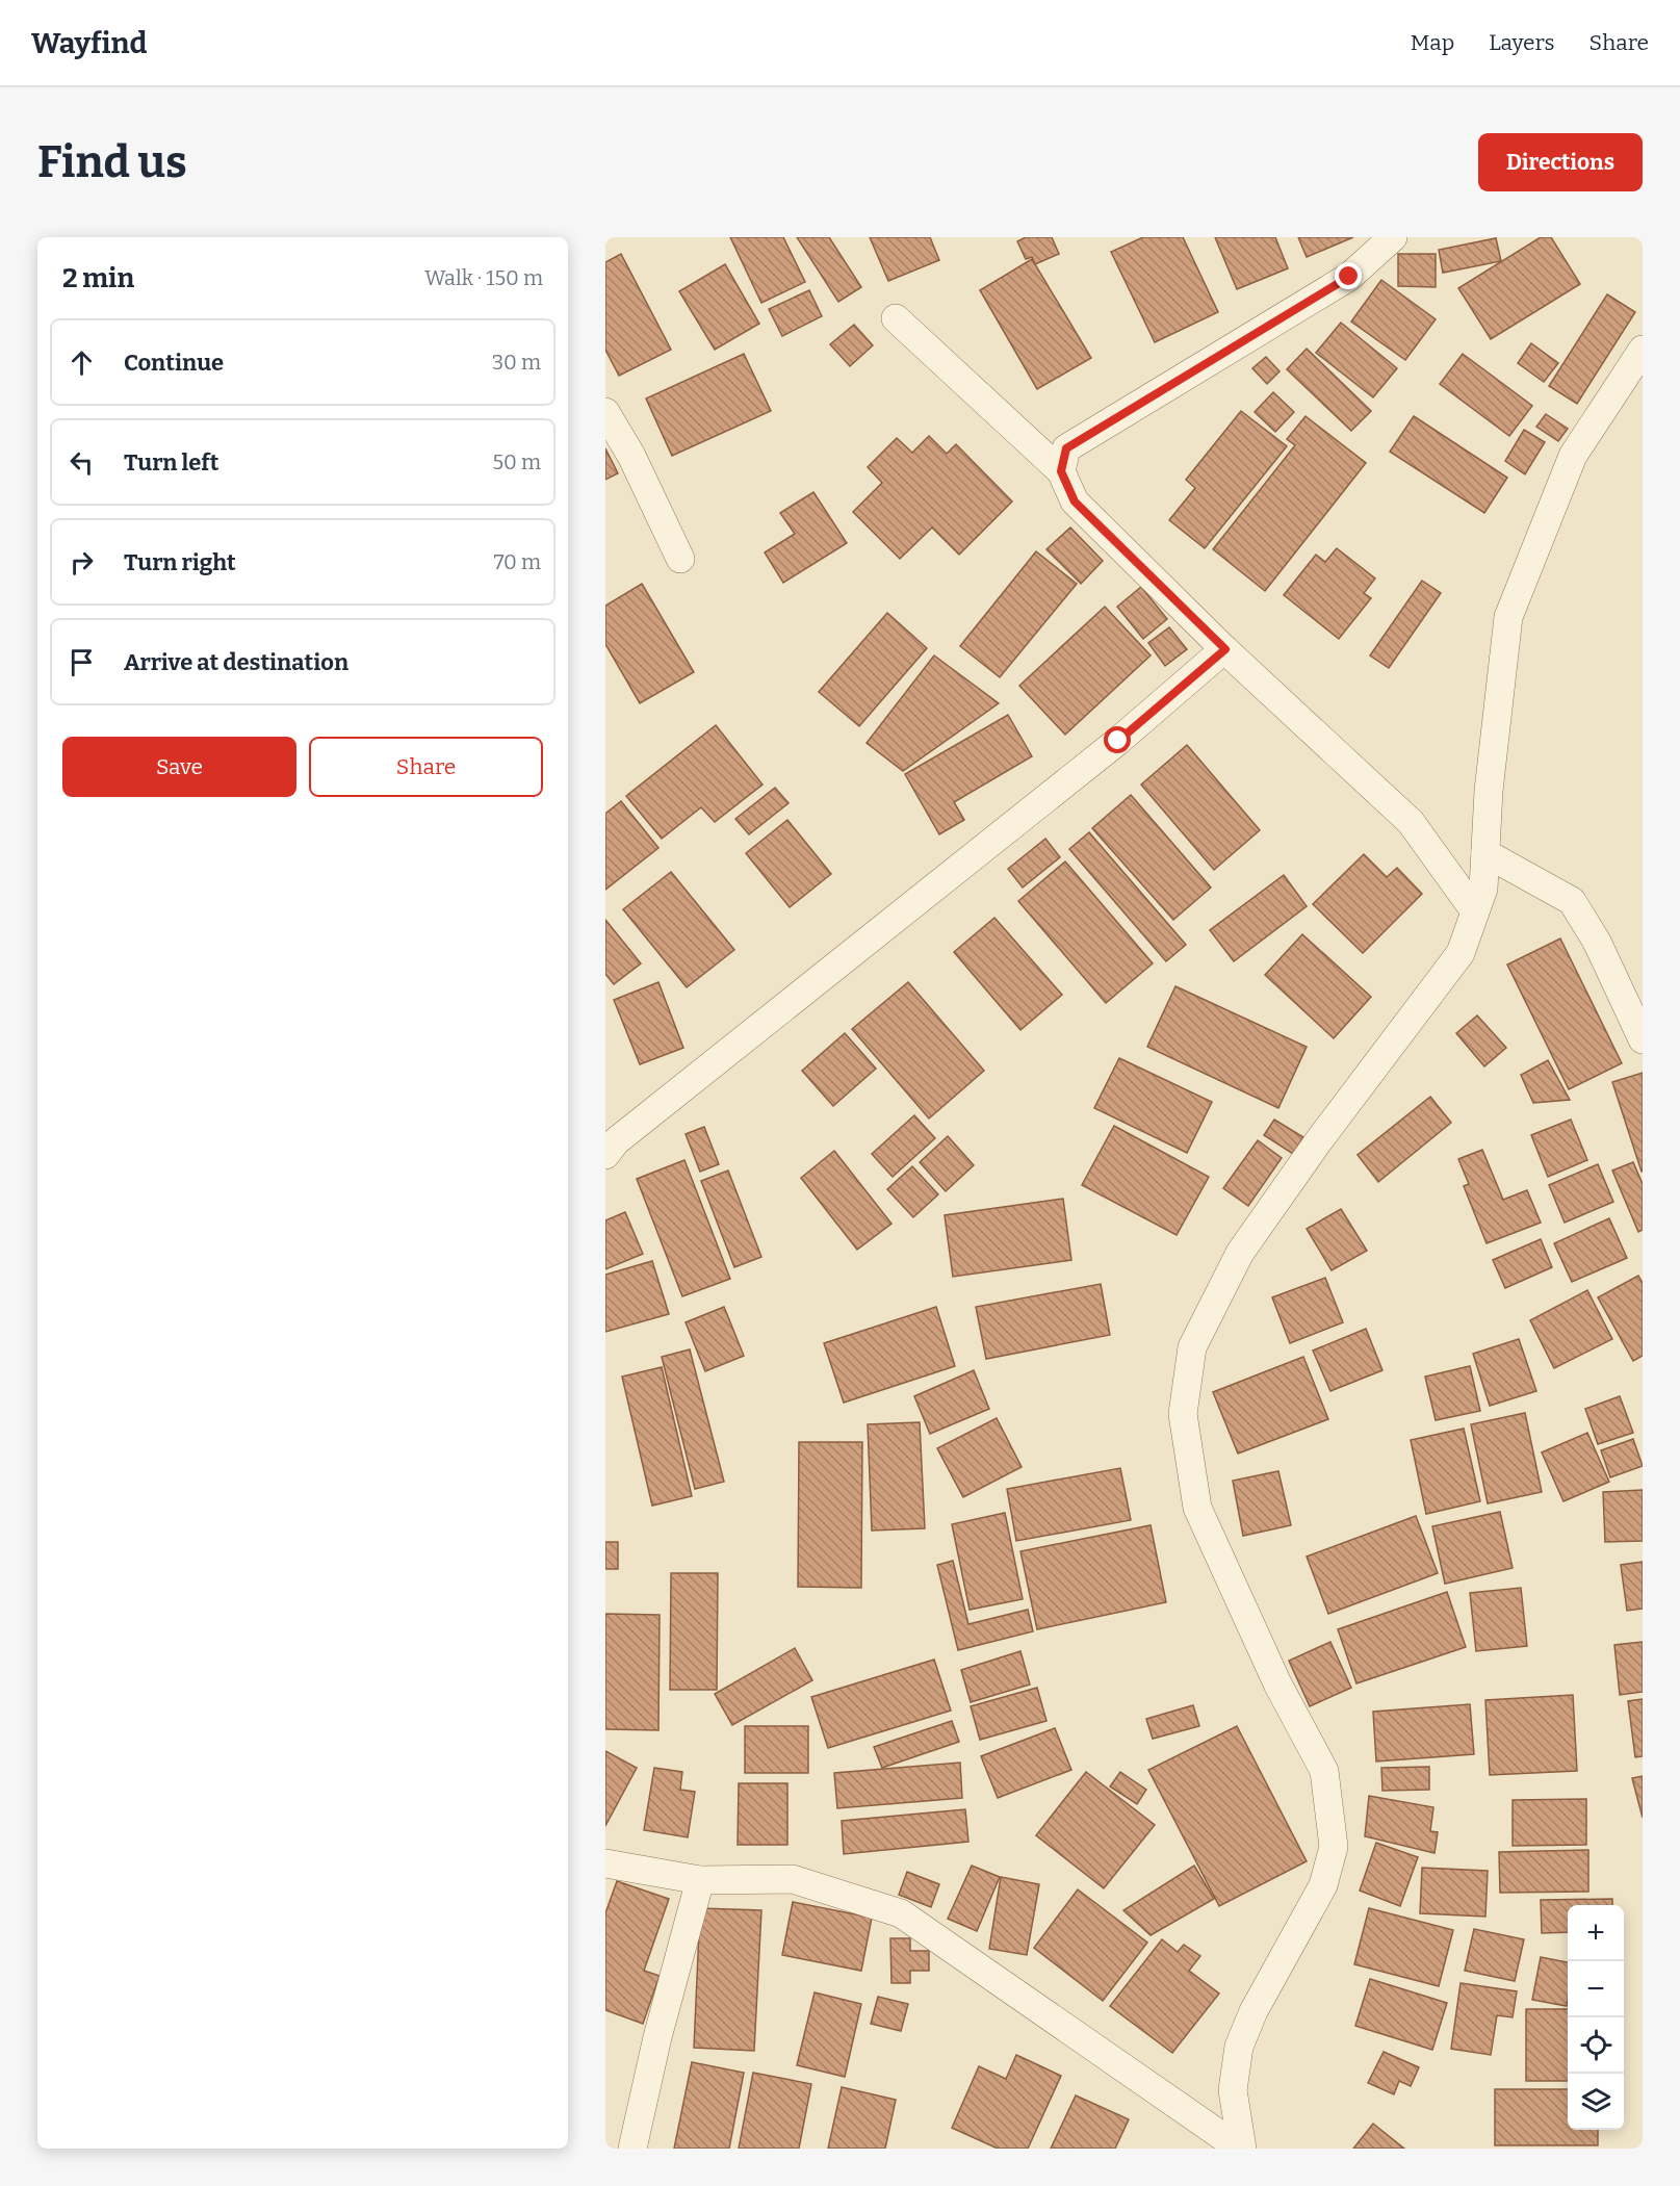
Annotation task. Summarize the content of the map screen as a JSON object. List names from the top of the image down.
{
  "page": {
    "header": "Wayfind",
    "nav": ["Map", "Layers", "Share"],
    "buttons": [
      "Directions",
      ["Save", "Share"]
    ],
    "title": "Find us",
    "heading": ["2 min", "Walk · 150 m"],
    "list": [
      ["Continue", "30 m"],
      ["Turn left", "50 m"],
      ["Turn right", "70 m"],
      "Arrive at destination"
    ],
    "map_buttons": ["+", "−"]
  }
}
